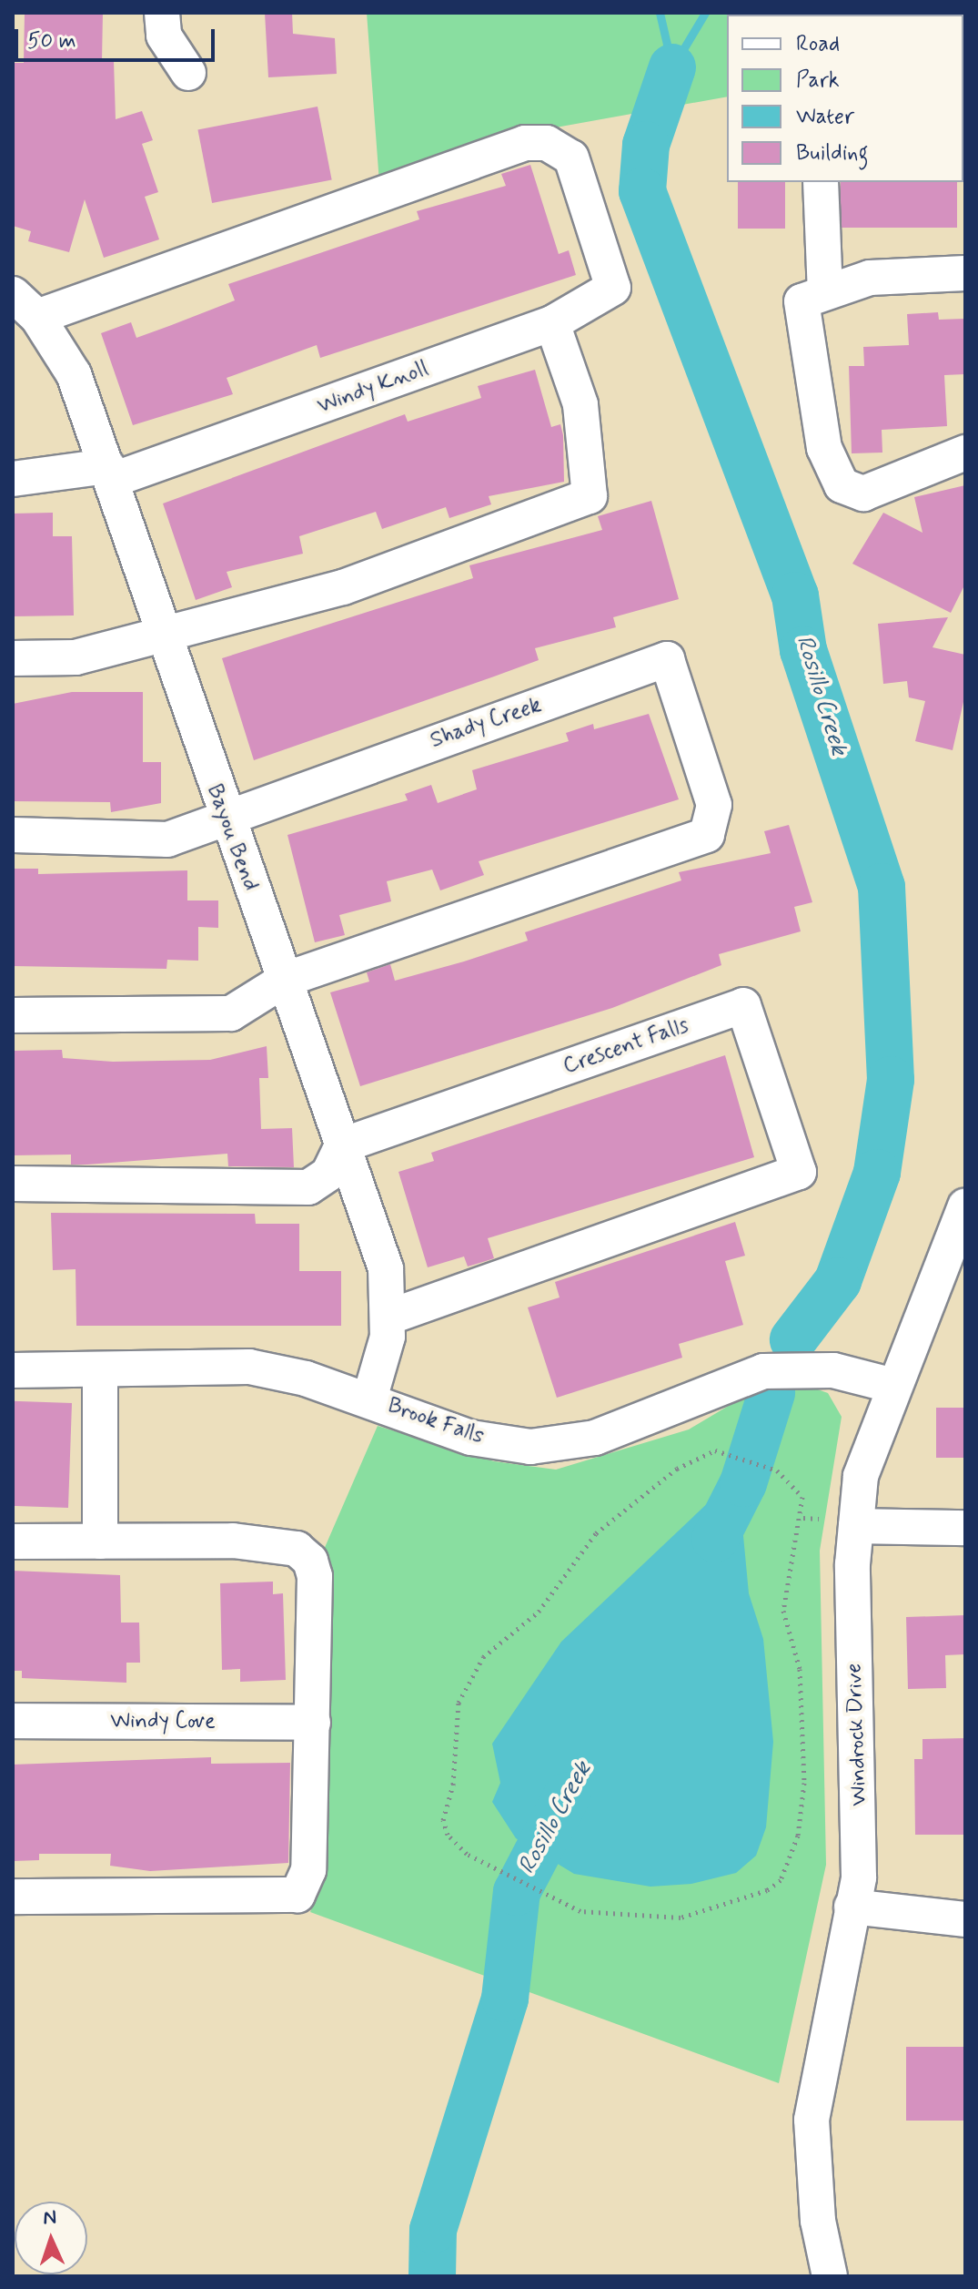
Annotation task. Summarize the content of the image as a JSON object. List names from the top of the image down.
{
  "streets": {
    "street": [
      "Windy Knoll",
      "Shady Creek",
      "Bayou Bend",
      "Crescent Falls",
      "Brook Falls",
      "Windy Cove",
      "Windrock Drive"
    ]
  },
  "crossings": [
    ["Windy Knoll", "Bayou Bend"],
    ["Shady Creek", "Bayou Bend"],
    ["Bayou Bend", "Crescent Falls"],
    ["Bayou Bend", "Brook Falls"],
    ["Brook Falls", "Windrock Drive"]
  ],
  "water": ["Rosillo Creek"],
  "legend": [
    "Road",
    "Park",
    "Water",
    "Building"
  ],
  "scale_bar": "50 m",
  "north": "top"
}
